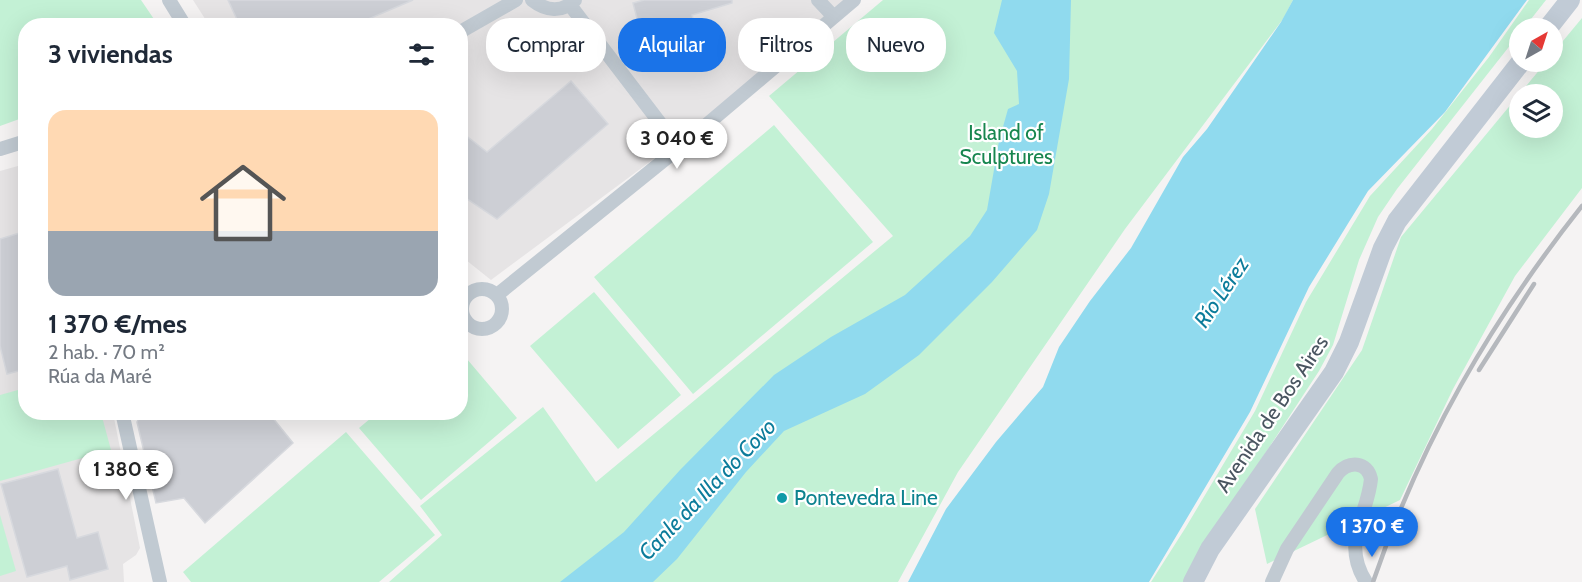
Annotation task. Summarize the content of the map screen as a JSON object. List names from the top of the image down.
{
  "streets": {
    "street": ["Avenida de Bos Aires"]
  },
  "water": ["Río Lérez", "Canle da Illa do Covo"],
  "parks": ["Island of Sculptures"],
  "places": ["Pontevedra Line"],
  "north": "top right",
  "page": {
    "chip": [
      "Comprar",
      "Alquilar",
      "Filtros",
      "Nuevo"
    ],
    "heading": "3 viviendas",
    "list": [
      {
        "name": "1 370 €/mes",
        "note": "2 hab. · 70 m² · Rúa da Maré"
      }
    ],
    "price": ["3 040 €", "1 380 €", "1 370 €"]
  }
}
